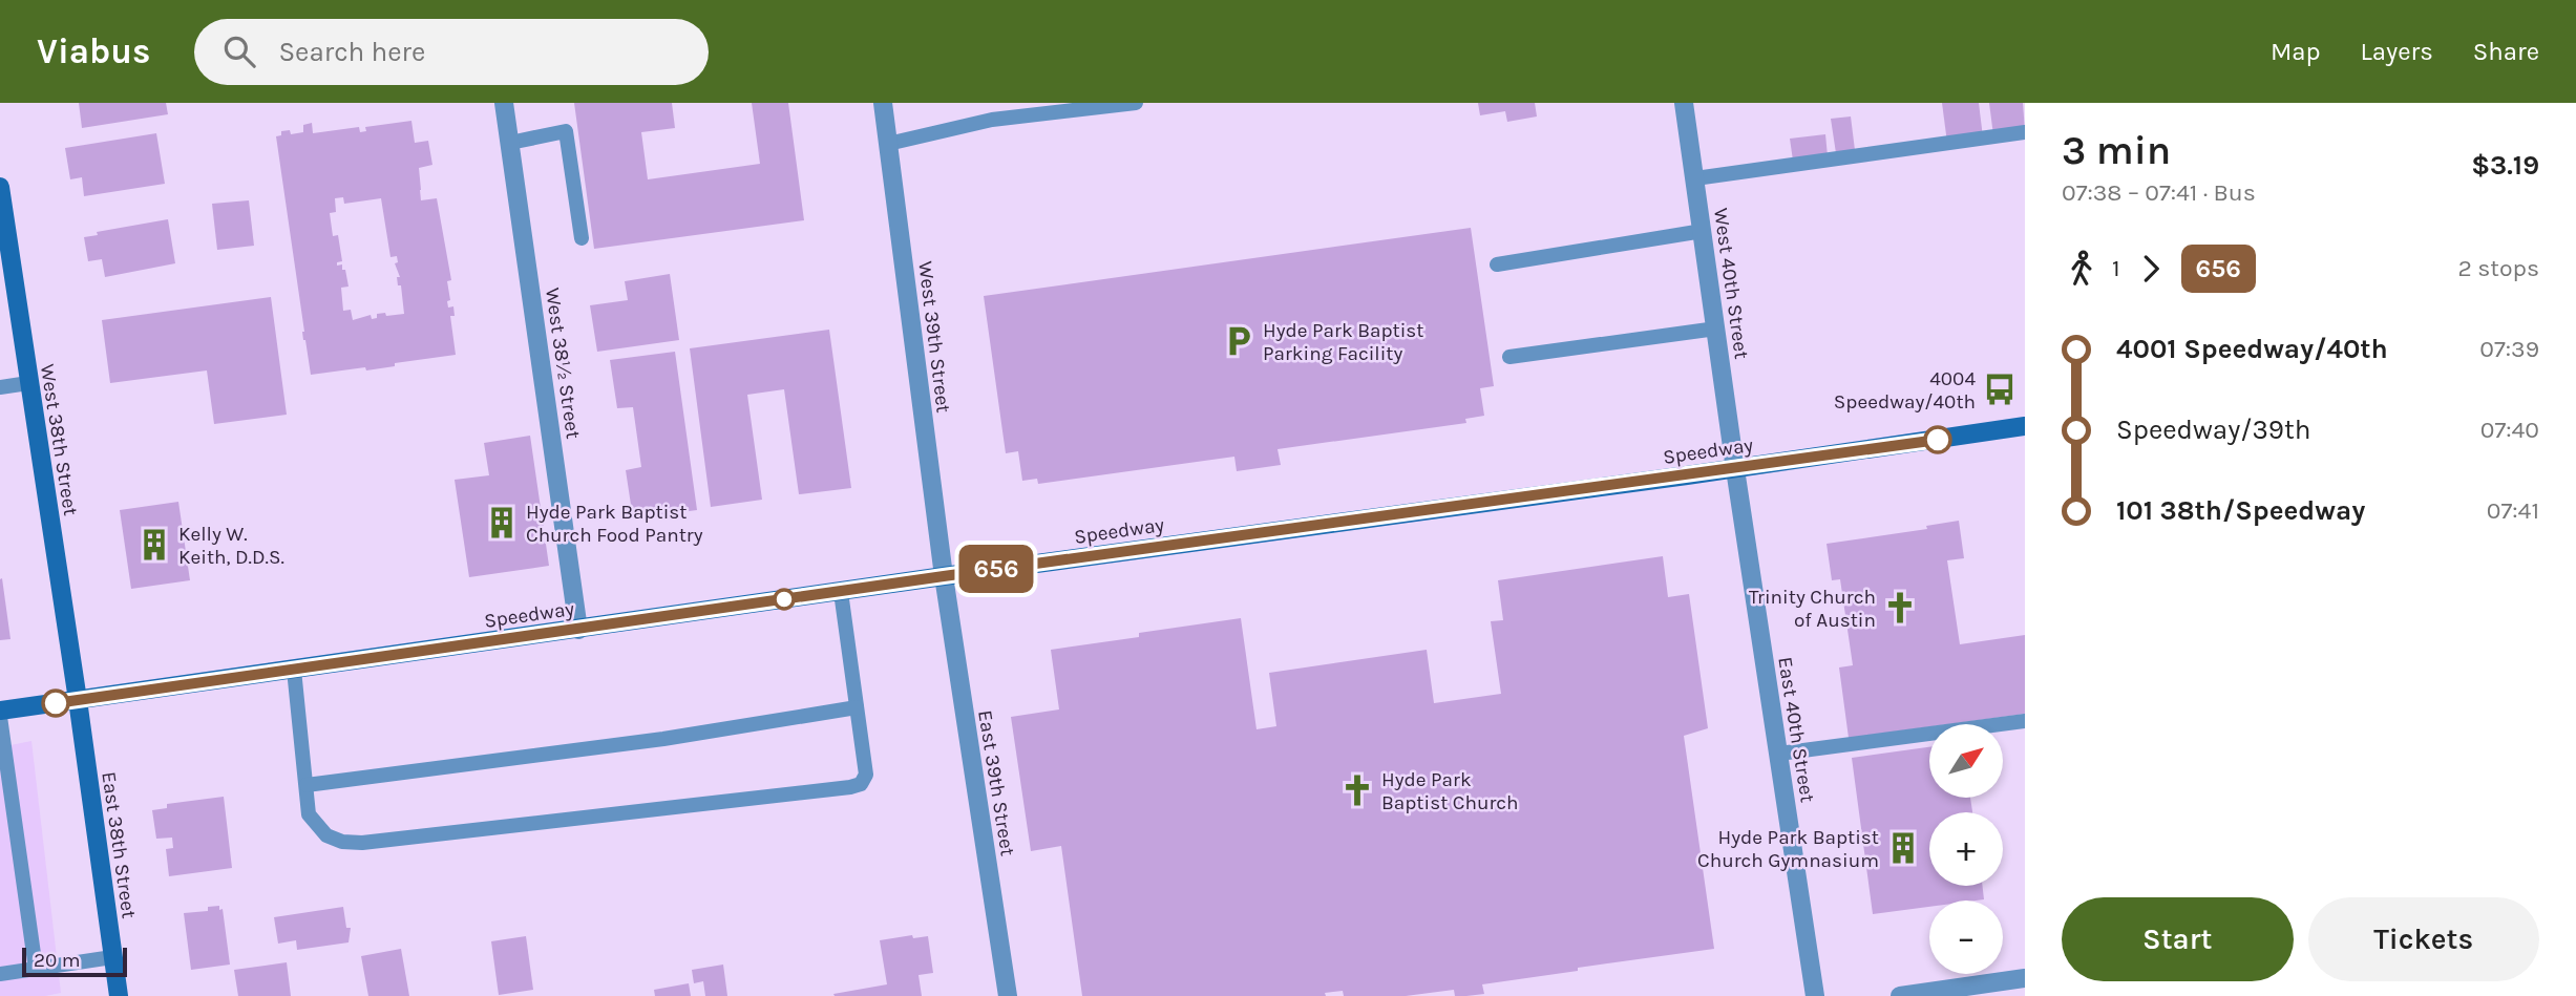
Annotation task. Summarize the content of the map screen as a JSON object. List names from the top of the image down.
{
  "streets": {
    "street": [
      "West 40th Street",
      "West 39th Street",
      "West 38½ Street",
      "West 38th Street",
      "Speedway",
      "East 40th Street",
      "East 39th Street",
      "East 38th Street"
    ]
  },
  "crossings": [
    ["West 40th Street", "Speedway"],
    ["West 40th Street", "East 40th Street"],
    ["West 39th Street", "Speedway"],
    ["West 39th Street", "East 39th Street"],
    ["West 38½ Street", "Speedway"],
    ["West 38th Street", "Speedway"],
    ["West 38th Street", "East 38th Street"],
    ["Speedway", "East 40th Street"],
    ["Speedway", "East 39th Street"],
    ["Speedway", "East 38th Street"]
  ],
  "places": {
    "parking": ["Hyde Park Baptist Parking Facility"],
    "bus stop": ["4004 Speedway/40th"],
    "building": ["Hyde Park Baptist Church Food Pantry", "Kelly W. Keith, D.D.S.", "Hyde Park Baptist Church Gymnasium"],
    "church": ["Trinity Church of Austin", "Hyde Park Baptist Church"]
  },
  "lines": ["bus line 656"],
  "scale_bar": "20 m",
  "north": "top right",
  "page": {
    "header": "Viabus",
    "search": "Search here",
    "nav": ["Map", "Layers", "Share"],
    "on_map": "656",
    "heading": ["3 min", "07:38 – 07:41 · Bus", "$3.19"],
    "legs": ["1", "656", "2 stops"],
    "list": [
      {
        "name": "4001 Speedway/40th",
        "value": "07:39"
      },
      {
        "name": "Speedway/39th",
        "value": "07:40"
      },
      {
        "name": "101 38th/Speedway",
        "value": "07:41"
      }
    ],
    "map_buttons": ["+", "−"],
    "buttons": ["Start", "Tickets"],
    "scale": "20 m"
  }
}
